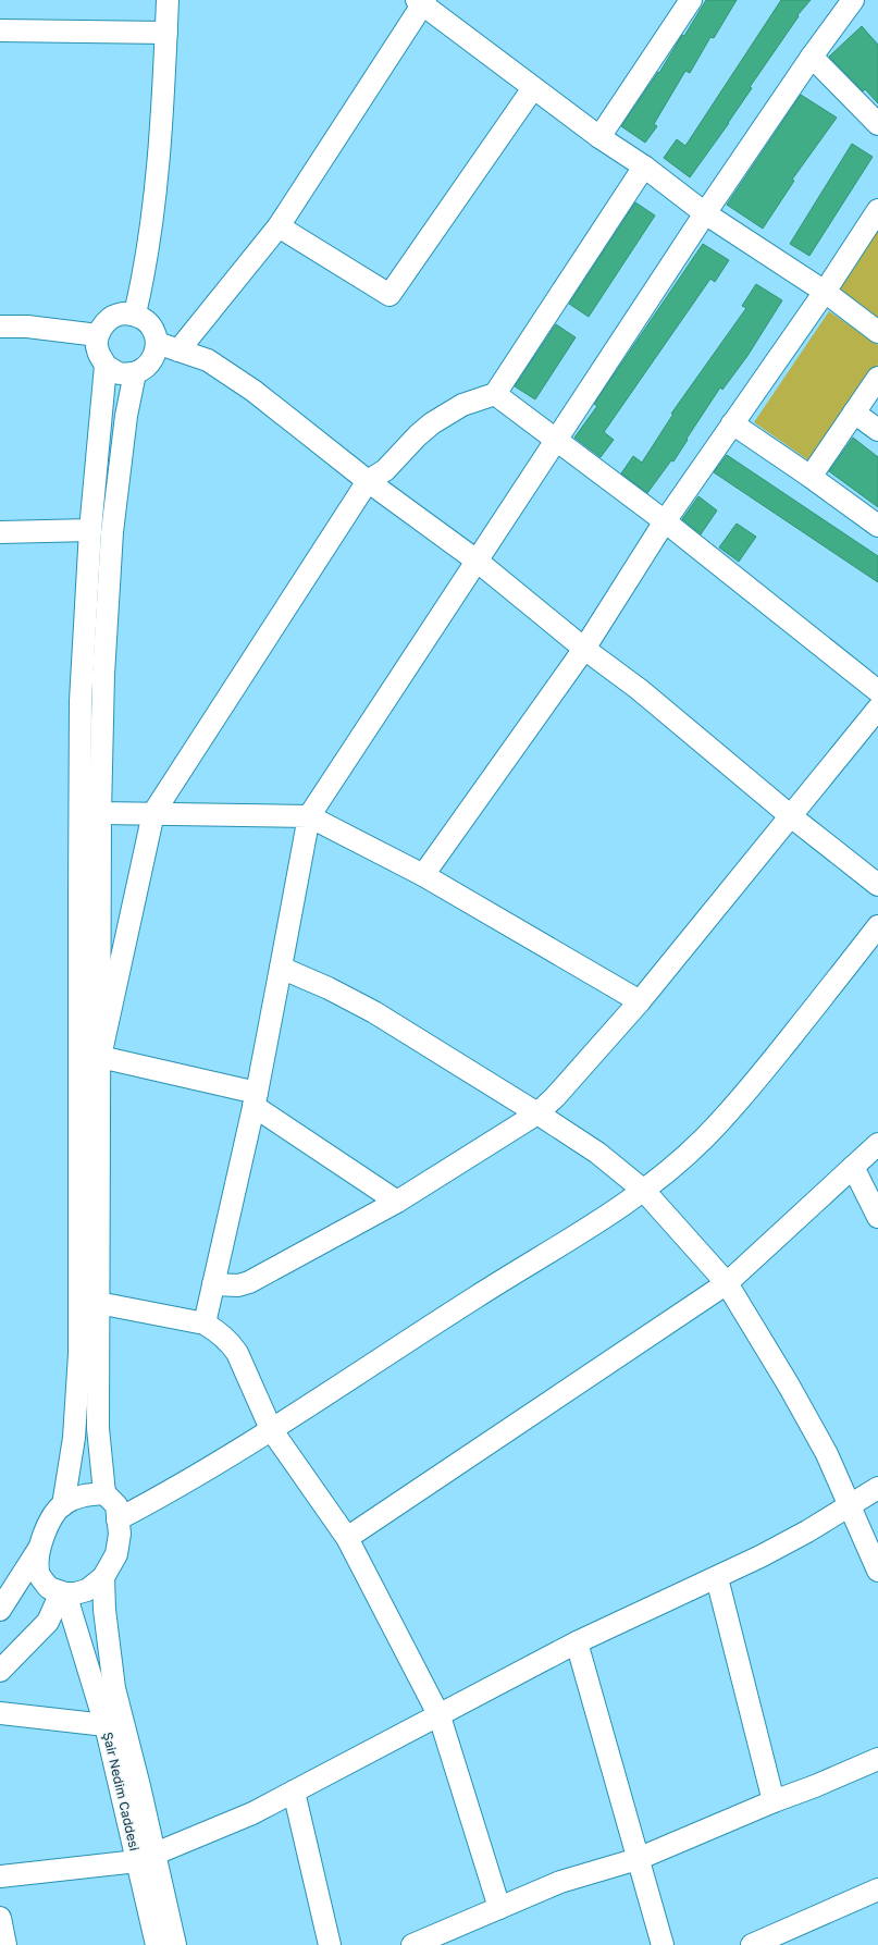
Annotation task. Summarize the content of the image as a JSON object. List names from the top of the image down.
{
  "streets": {
    "street": ["Şair Nedim Caddesi"]
  }
}
